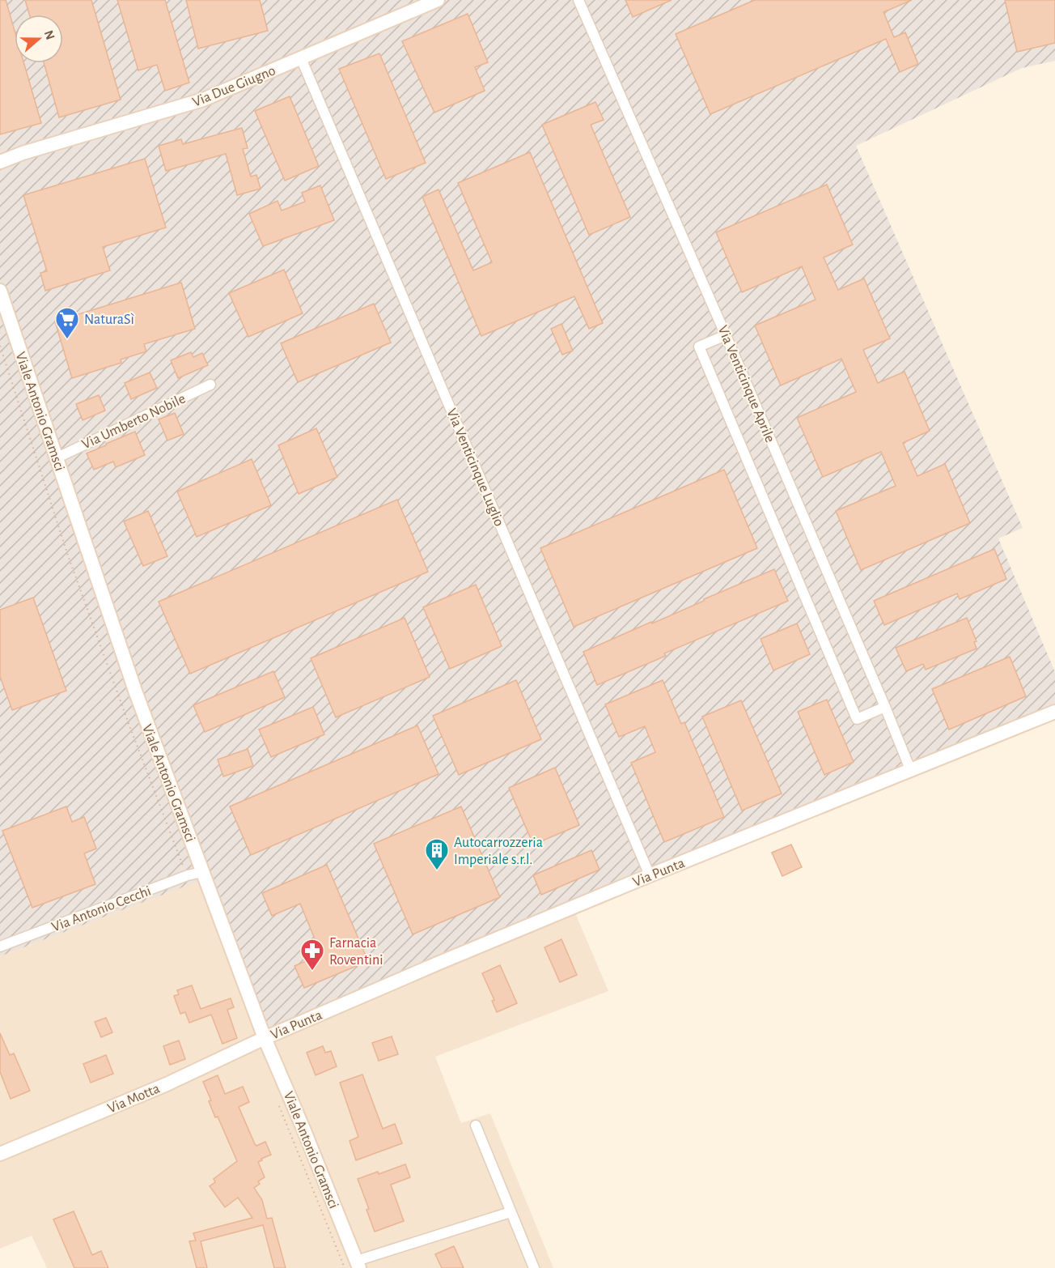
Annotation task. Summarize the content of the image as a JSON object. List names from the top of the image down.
{
  "streets": {
    "street": [
      "Via Due Giugno",
      "Via Venticinque Aprile",
      "Viale Antonio Gramsci",
      "Via Umberto Nobile",
      "Via Venticinque Luglio",
      "Via Punta",
      "Via Antonio Cecchi",
      "Via Motta"
    ]
  },
  "crossings": [
    ["Via Due Giugno", "Via Venticinque Luglio"],
    ["Via Venticinque Aprile", "Via Punta"],
    ["Viale Antonio Gramsci", "Via Umberto Nobile"],
    ["Viale Antonio Gramsci", "Via Punta"],
    ["Viale Antonio Gramsci", "Via Antonio Cecchi"],
    ["Viale Antonio Gramsci", "Via Motta"],
    ["Via Venticinque Luglio", "Via Punta"],
    ["Via Punta", "Via Motta"]
  ],
  "places": {
    "supermarket": ["NaturaSì"],
    "building": ["Autocarrozzeria Imperiale s.r.l."],
    "pharmacy": ["Farnacia Roventini"]
  },
  "north": "right"
}
